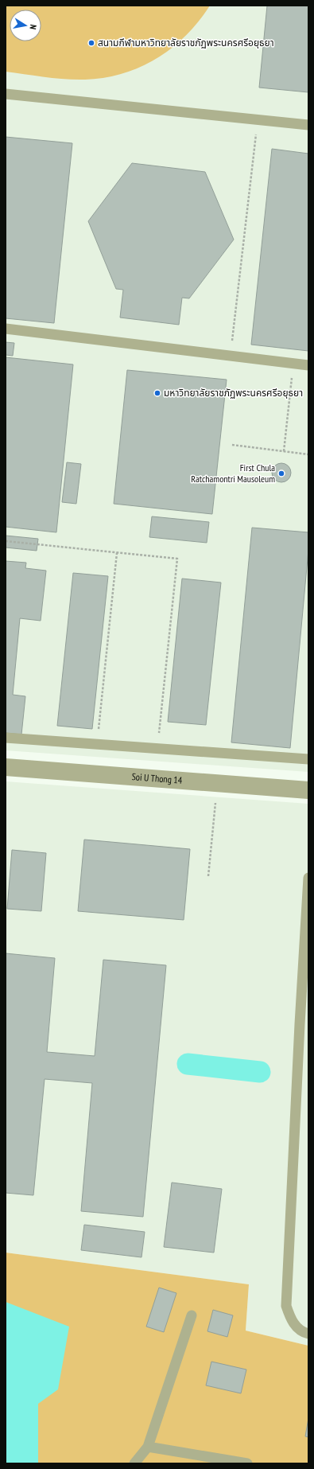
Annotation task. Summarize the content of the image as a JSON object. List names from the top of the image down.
{
  "streets": {
    "street": ["Soi U Thong 14"]
  },
  "places": ["สนามกีฬามหาวิทยาลัยราชภัฏพระนครศรีอยุธยา", "มหาวิทยาลัยราชภัฏพระนครศรีอยุธยา", "First Chula Ratchamontri Mausoleum"],
  "north": "right"
}
